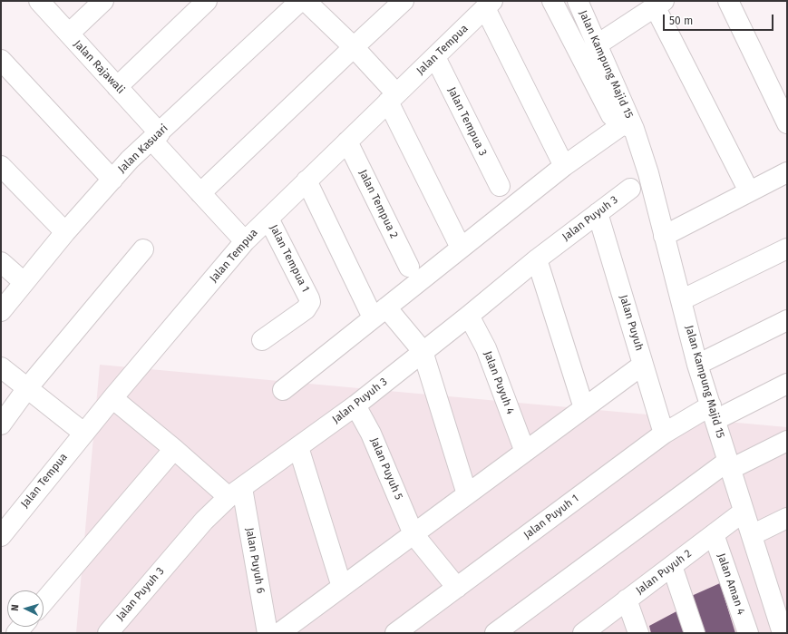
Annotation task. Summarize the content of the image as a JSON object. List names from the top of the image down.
{
  "streets": {
    "street": [
      "Jalan Tempua",
      "Jalan Kampung Majid 15",
      "Jalan Rajawali",
      "Jalan Tempua 3",
      "Jalan Kasuari",
      "Jalan Tempua 2",
      "Jalan Puyuh 3",
      "Jalan Tempua 1",
      "Jalan Puyuh",
      "Jalan Puyuh 4",
      "Jalan Puyuh 5",
      "Jalan Puyuh 1",
      "Jalan Puyuh 6",
      "Jalan Puyuh 2",
      "Jalan Aman 4"
    ]
  },
  "crossings": [
    ["Jalan Tempua", "Jalan Rajawali"],
    ["Jalan Tempua", "Jalan Tempua 3"],
    ["Jalan Tempua", "Jalan Tempua 2"],
    ["Jalan Tempua", "Jalan Tempua 1"],
    ["Jalan Kampung Majid 15", "Jalan Puyuh 1"],
    ["Jalan Kampung Majid 15", "Jalan Puyuh 2"],
    ["Jalan Rajawali", "Jalan Kasuari"],
    ["Jalan Puyuh 3", "Jalan Puyuh"],
    ["Jalan Puyuh 3", "Jalan Puyuh 4"],
    ["Jalan Puyuh 3", "Jalan Puyuh 5"],
    ["Jalan Puyuh 3", "Jalan Puyuh 6"],
    ["Jalan Puyuh", "Jalan Puyuh 1"],
    ["Jalan Puyuh 5", "Jalan Puyuh 1"],
    ["Jalan Puyuh 2", "Jalan Aman 4"]
  ],
  "scale_bar": "50 m",
  "north": "left"
}
